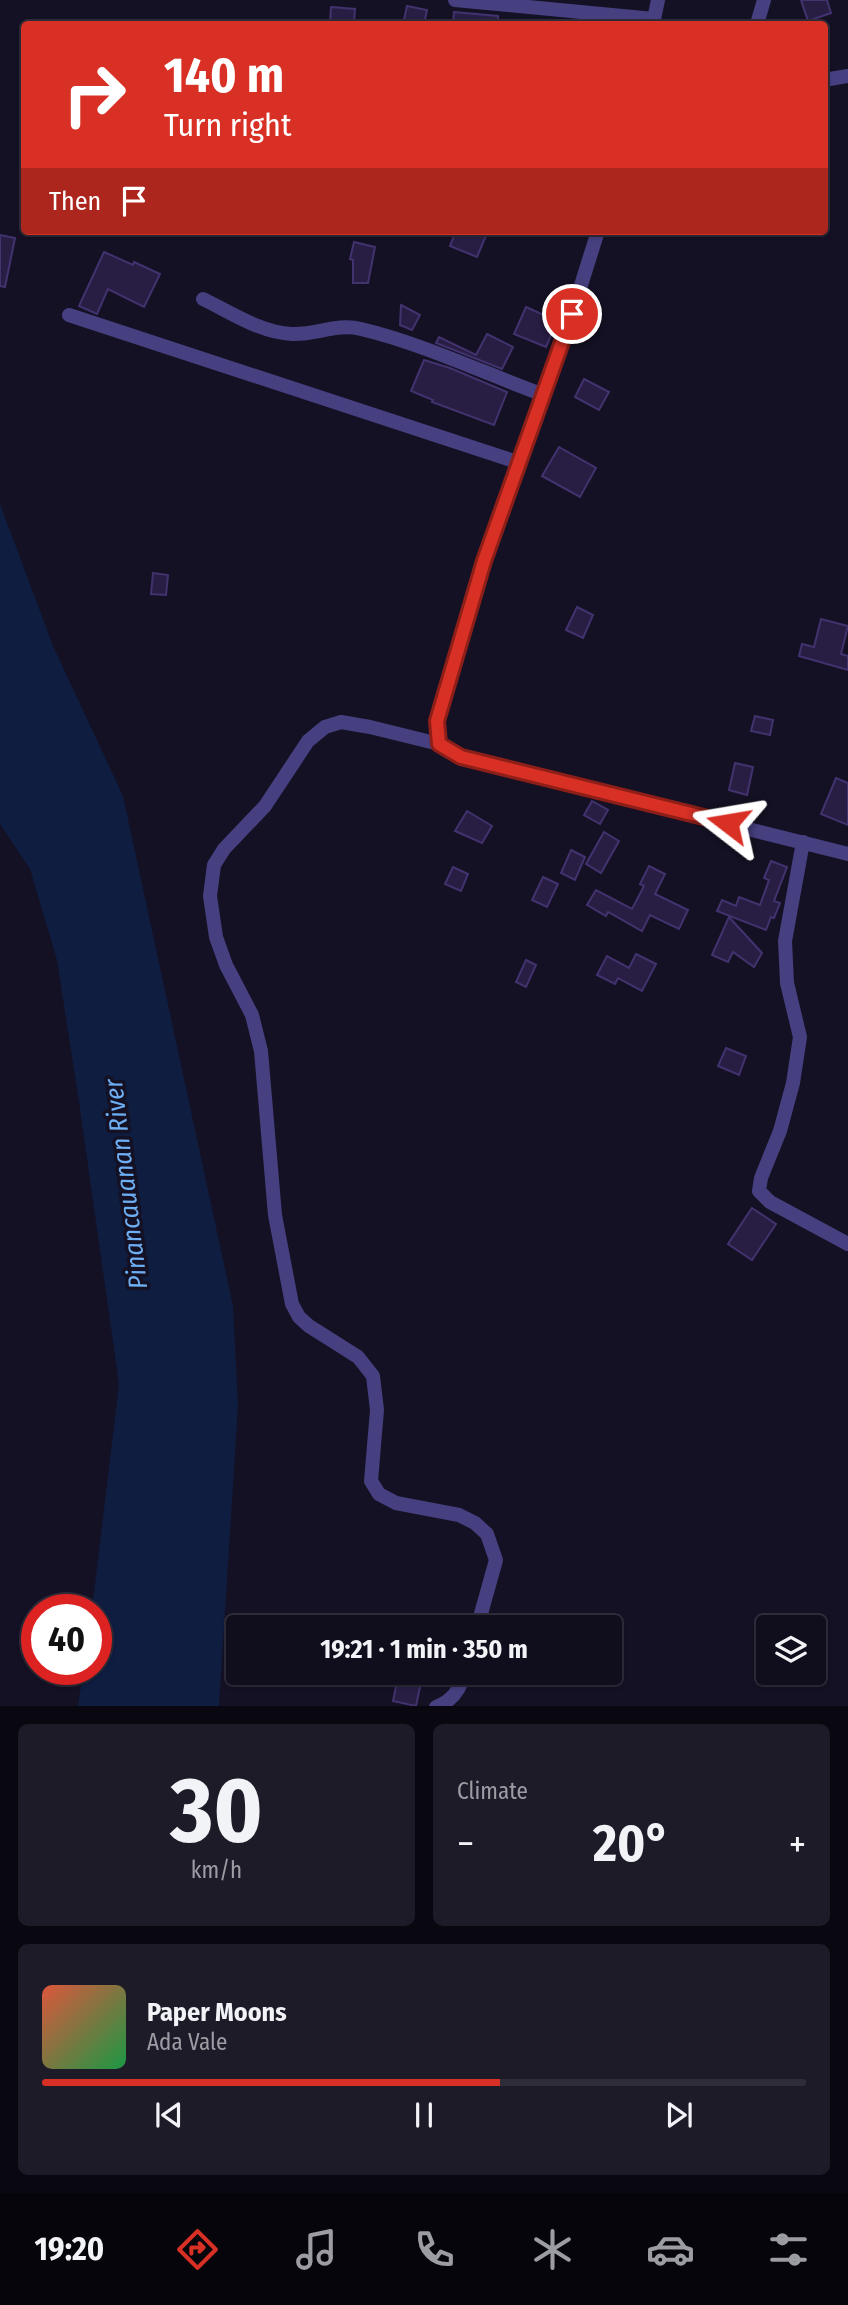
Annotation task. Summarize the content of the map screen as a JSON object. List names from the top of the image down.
{
  "water": ["Pinancauanan River"],
  "page": {
    "turn": ["140 m", "Turn right"],
    "then": "Then",
    "limit": "40",
    "trip": "19:21 · 1 min · 350 m",
    "tile": [
      ["30", "km/h"],
      "Climate"
    ],
    "heat": ["−", "20°", "+"],
    "song": ["Paper Moons", "Ada Vale"],
    "tabs": "19:20"
  }
}
